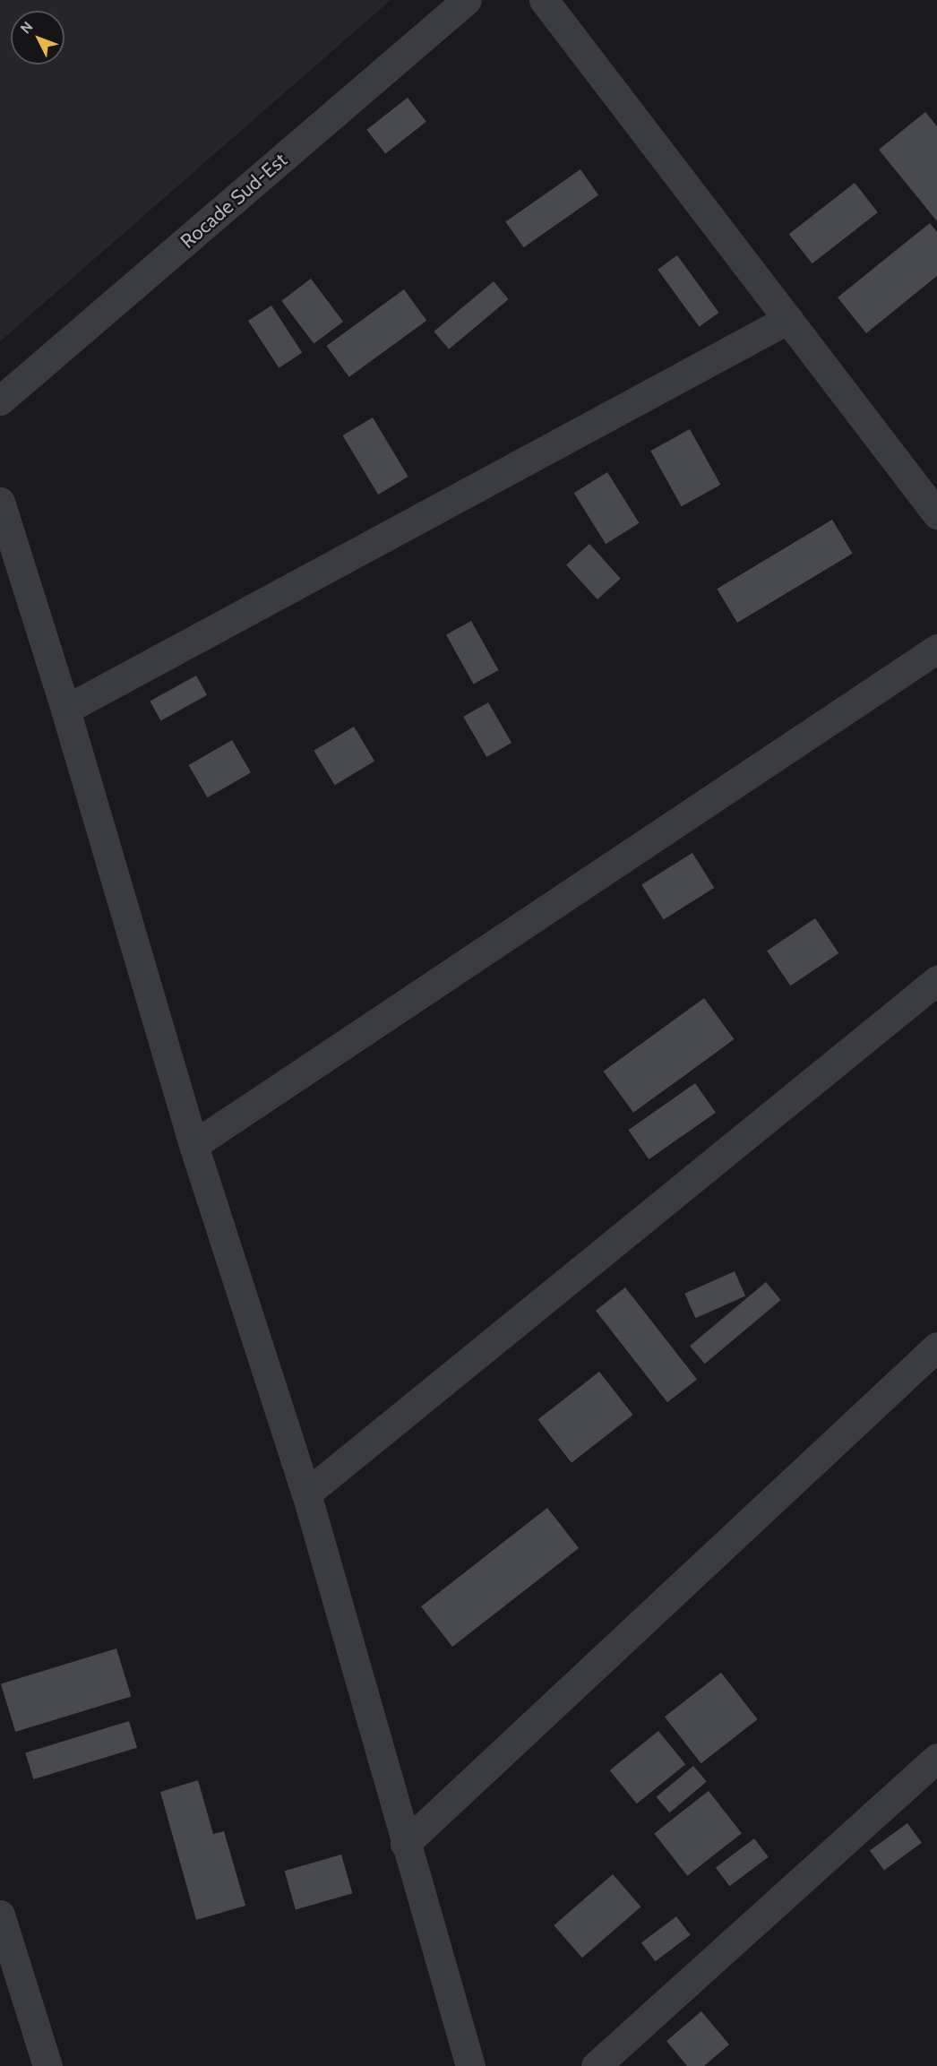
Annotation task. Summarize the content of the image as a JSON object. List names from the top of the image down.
{
  "streets": {
    "street": ["Rocade Sud-Est"]
  },
  "north": "top left"
}
